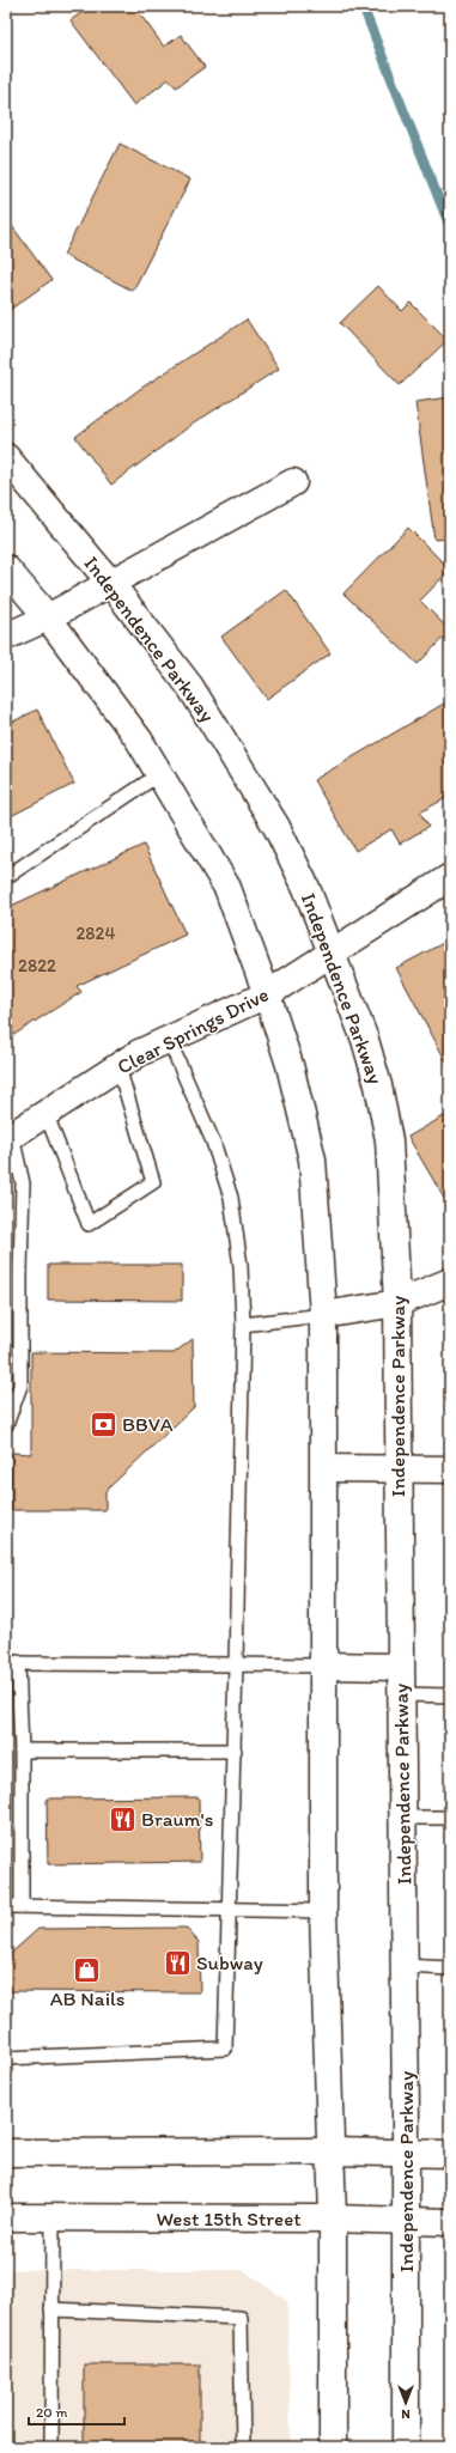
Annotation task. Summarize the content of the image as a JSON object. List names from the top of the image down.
{
  "streets": {
    "main road": ["Independence Parkway", "Clear Springs Drive", "West 15th Street"]
  },
  "crossings": [
    ["Independence Parkway", "Clear Springs Drive"],
    ["Independence Parkway", "West 15th Street"]
  ],
  "places": {
    "bank": ["BBVA"],
    "restaurant": ["Braum's", "Subway"],
    "shop": ["AB Nails"]
  },
  "house_numbers": ["2824", "2822"],
  "scale_bar": "20 m",
  "north": "bottom"
}
